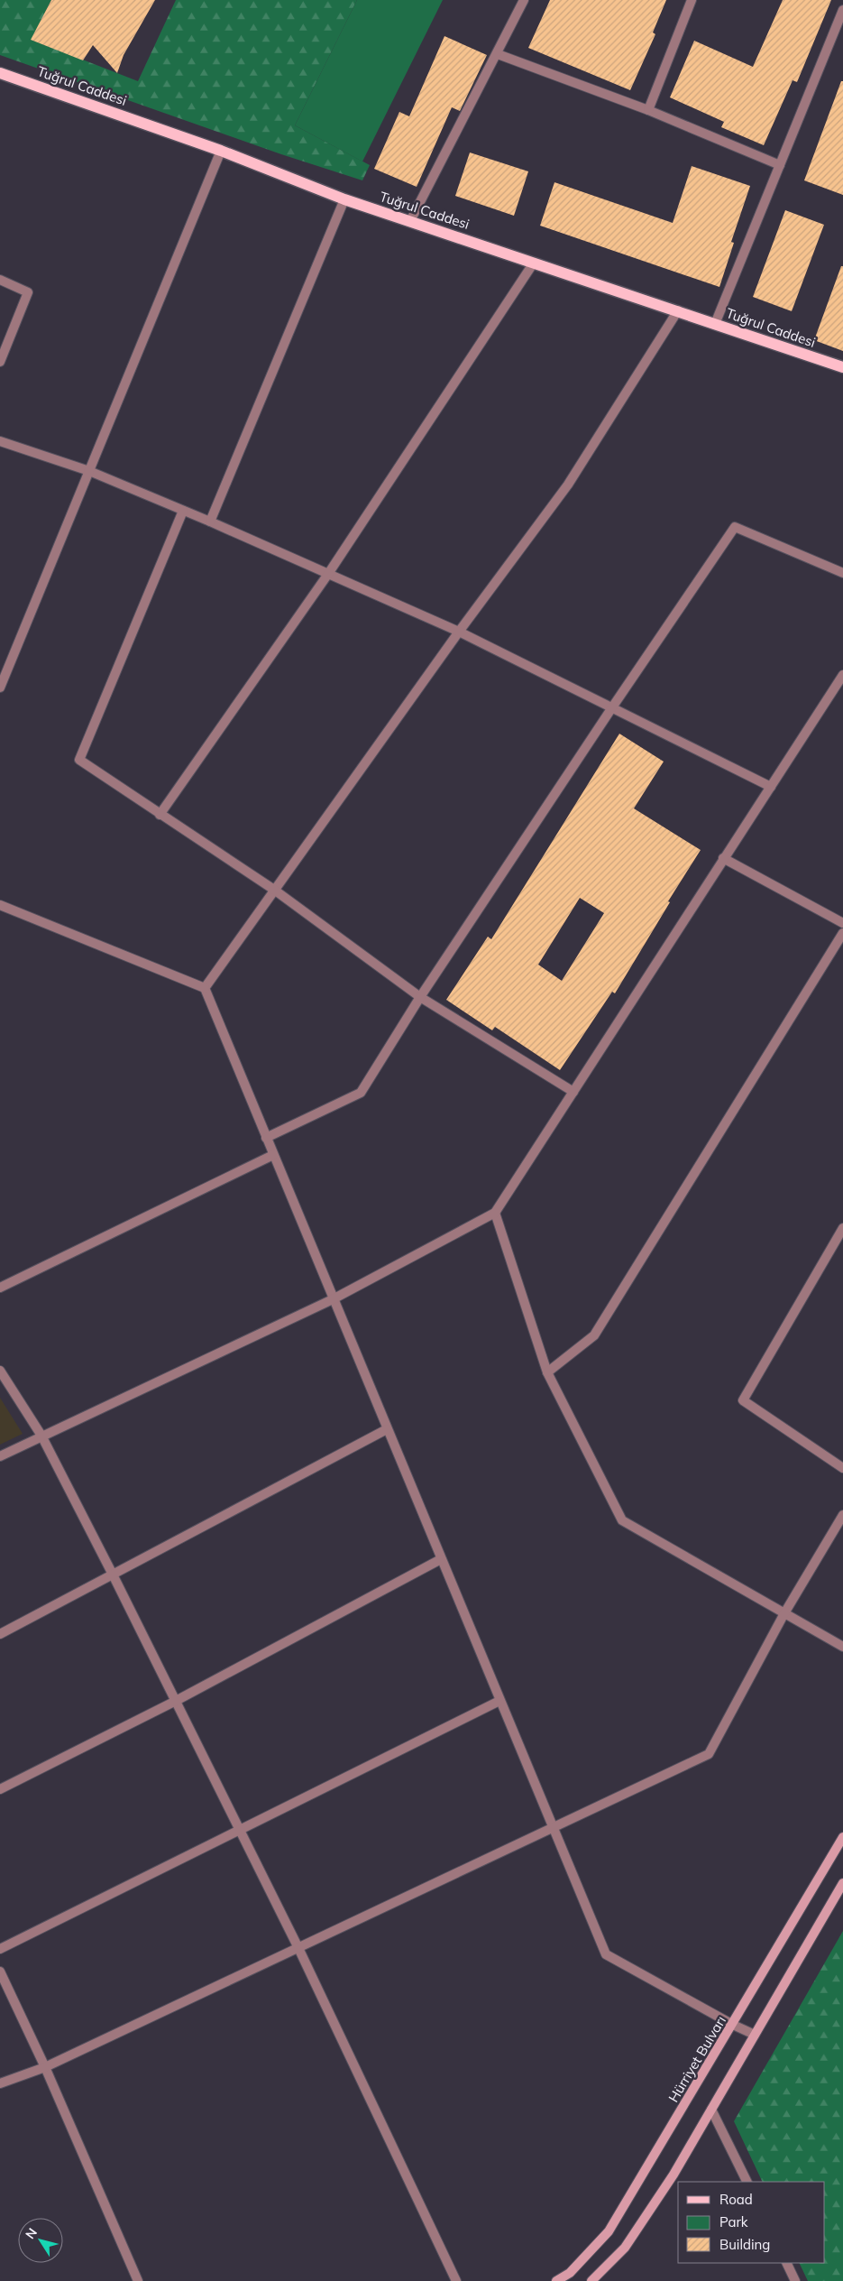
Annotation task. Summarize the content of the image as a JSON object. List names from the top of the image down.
{
  "streets": {
    "main road": ["Tuğrul Caddesi", "Hürriyet Bulvarı"]
  },
  "legend": ["Road", "Park", "Building"],
  "north": "top left"
}
